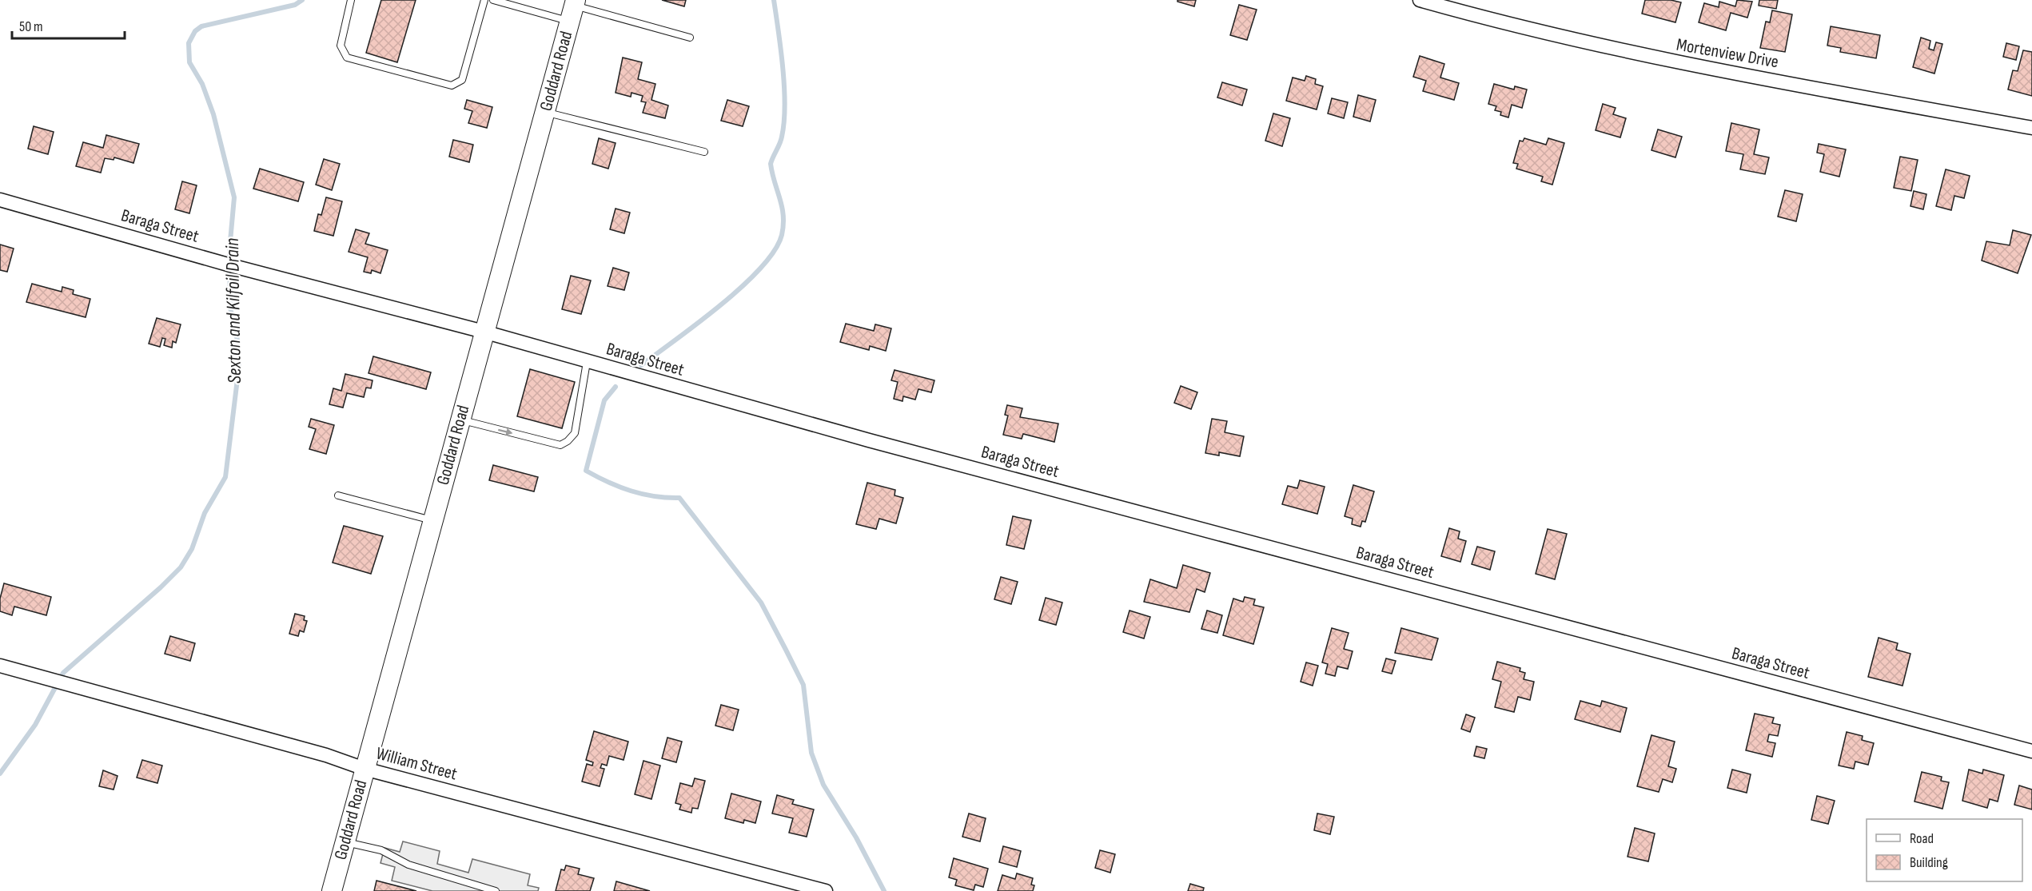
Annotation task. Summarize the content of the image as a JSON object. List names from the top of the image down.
{
  "streets": {
    "main road": ["Goddard Road"],
    "street": ["Mortenview Drive", "Baraga Street", "William Street"]
  },
  "crossings": [
    ["Goddard Road", "Baraga Street"],
    ["Goddard Road", "William Street"]
  ],
  "water": ["Sexton and Kilfoil Drain"],
  "legend": ["Road", "Building"],
  "scale_bar": "50 m"
}
